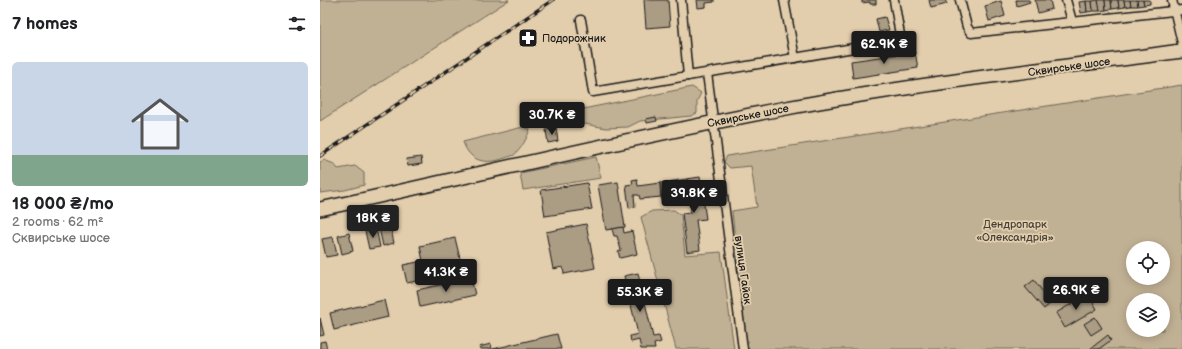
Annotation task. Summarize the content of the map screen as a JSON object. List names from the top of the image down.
{
  "streets": {
    "main road": ["Сквирське шосе"],
    "street": ["вулиця Гайок"]
  },
  "crossings": [
    ["Сквирське шосе", "вулиця Гайок"]
  ],
  "parks": ["Дендропарк «Олександрія»"],
  "places": {
    "pharmacy": ["Подорожник"]
  },
  "page": {
    "heading": "7 homes",
    "price": [
      "62.9K ₴",
      "30.7K ₴",
      "39.8K ₴",
      "18K ₴",
      "41.3K ₴",
      "26.9K ₴",
      "55.3K ₴"
    ],
    "list": [
      {
        "name": "18 000 ₴/mo",
        "note": "2 rooms · 62 m² · Сквирське шосе"
      }
    ]
  }
}
